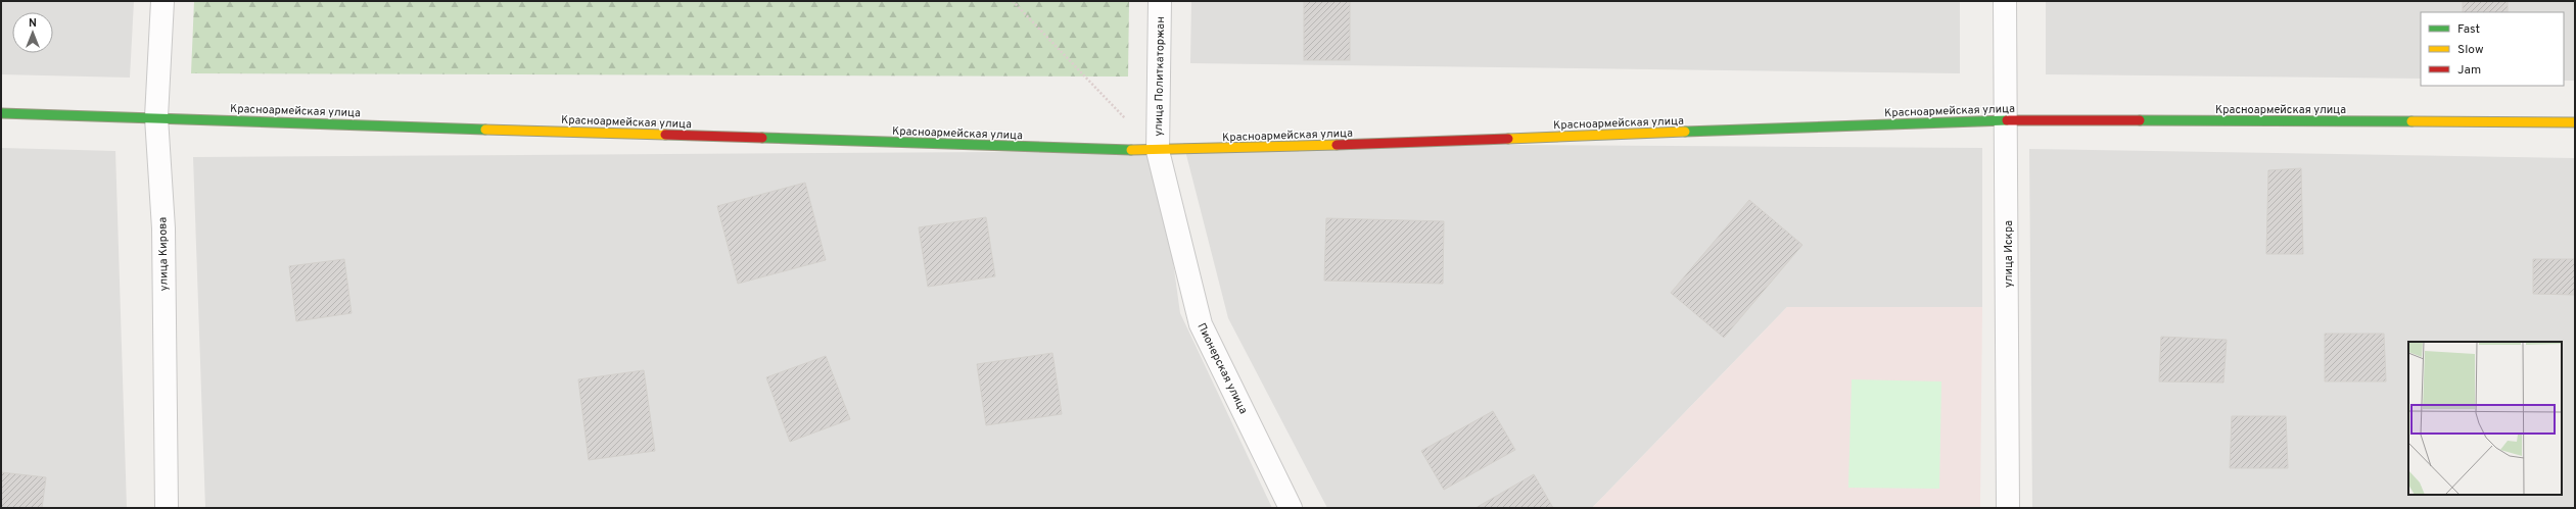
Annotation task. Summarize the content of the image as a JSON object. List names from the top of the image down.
{
  "streets": {
    "street": [
      "улица Политкаторжан",
      "Красноармейская улица",
      "улица Кирова",
      "улица Искра",
      "Пионерская улица"
    ]
  },
  "crossings": [
    ["улица Политкаторжан", "Красноармейская улица"],
    ["улица Политкаторжан", "Пионерская улица"],
    ["Красноармейская улица", "улица Кирова"],
    ["Красноармейская улица", "улица Искра"],
    ["Красноармейская улица", "Пионерская улица"]
  ],
  "legend": ["Fast", "Slow", "Jam"],
  "north": "top"
}
